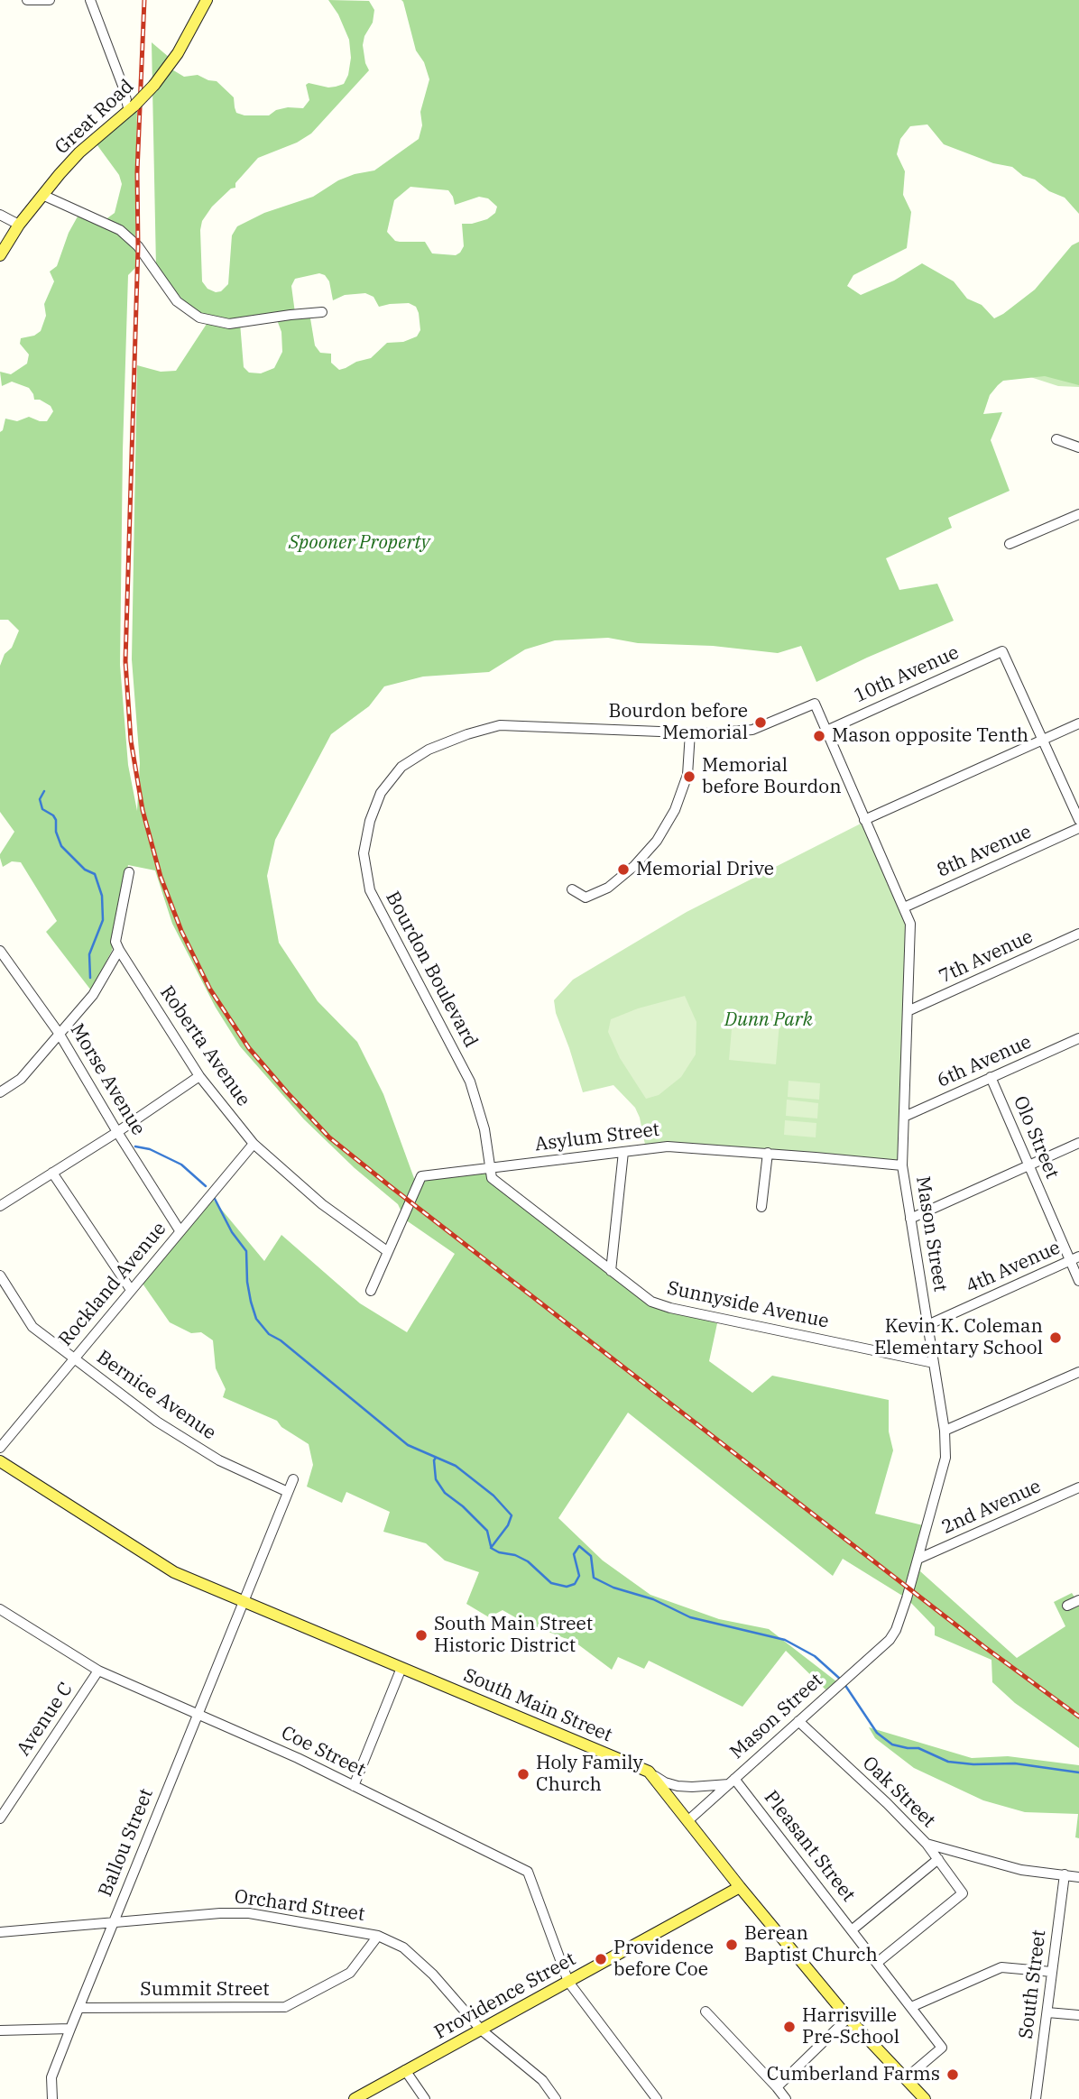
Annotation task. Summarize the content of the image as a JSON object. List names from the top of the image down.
{
  "streets": {
    "main road": ["Great Road", "South Main Street", "Providence Street"],
    "street": [
      "10th Avenue",
      "8th Avenue",
      "7th Avenue",
      "Bourdon Boulevard",
      "Roberta Avenue",
      "6th Avenue",
      "Morse Avenue",
      "Asylum Street",
      "Olo Street",
      "Mason Street",
      "4th Avenue",
      "Rockland Avenue",
      "Sunnyside Avenue",
      "Bernice Avenue",
      "2nd Avenue",
      "Avenue C",
      "Coe Street",
      "Oak Street",
      "Ballou Street",
      "Pleasant Street",
      "Orchard Street",
      "South Street",
      "Summit Street"
    ]
  },
  "crossings": [
    ["10th Avenue", "Mason Street"],
    ["8th Avenue", "Mason Street"],
    ["7th Avenue", "Mason Street"],
    ["Bourdon Boulevard", "Asylum Street"],
    ["Bourdon Boulevard", "Mason Street"],
    ["Bourdon Boulevard", "Sunnyside Avenue"],
    ["Roberta Avenue", "Asylum Street"],
    ["Roberta Avenue", "Rockland Avenue"],
    ["6th Avenue", "Olo Street"],
    ["6th Avenue", "Mason Street"],
    ["Morse Avenue", "Rockland Avenue"],
    ["Asylum Street", "Mason Street"],
    ["Asylum Street", "Sunnyside Avenue"],
    ["Olo Street", "4th Avenue"],
    ["Mason Street", "4th Avenue"],
    ["Mason Street", "Sunnyside Avenue"],
    ["Mason Street", "2nd Avenue"],
    ["Mason Street", "South Main Street"],
    ["Mason Street", "Oak Street"],
    ["Mason Street", "Pleasant Street"],
    ["Rockland Avenue", "Bernice Avenue"],
    ["Bernice Avenue", "Ballou Street"],
    ["South Main Street", "Ballou Street"],
    ["South Main Street", "Pleasant Street"],
    ["South Main Street", "Providence Street"],
    ["Avenue C", "Coe Street"],
    ["Coe Street", "Ballou Street"],
    ["Coe Street", "Providence Street"],
    ["Oak Street", "South Street"],
    ["Ballou Street", "Orchard Street"],
    ["Ballou Street", "Summit Street"],
    ["Orchard Street", "Summit Street"],
    ["Orchard Street", "Providence Street"]
  ],
  "parks": ["Spooner Property", "Dunn Park"],
  "places": [
    "Bourdon before Memorial",
    "Mason opposite Tenth",
    "Memorial before Bourdon",
    "Memorial Drive",
    "Kevin K. Coleman Elementary School",
    "South Main Street Historic District",
    "Holy Family Church",
    "Berean Baptist Church",
    "Providence before Coe",
    "Harrisville Pre-School",
    "Cumberland Farms"
  ]
}
